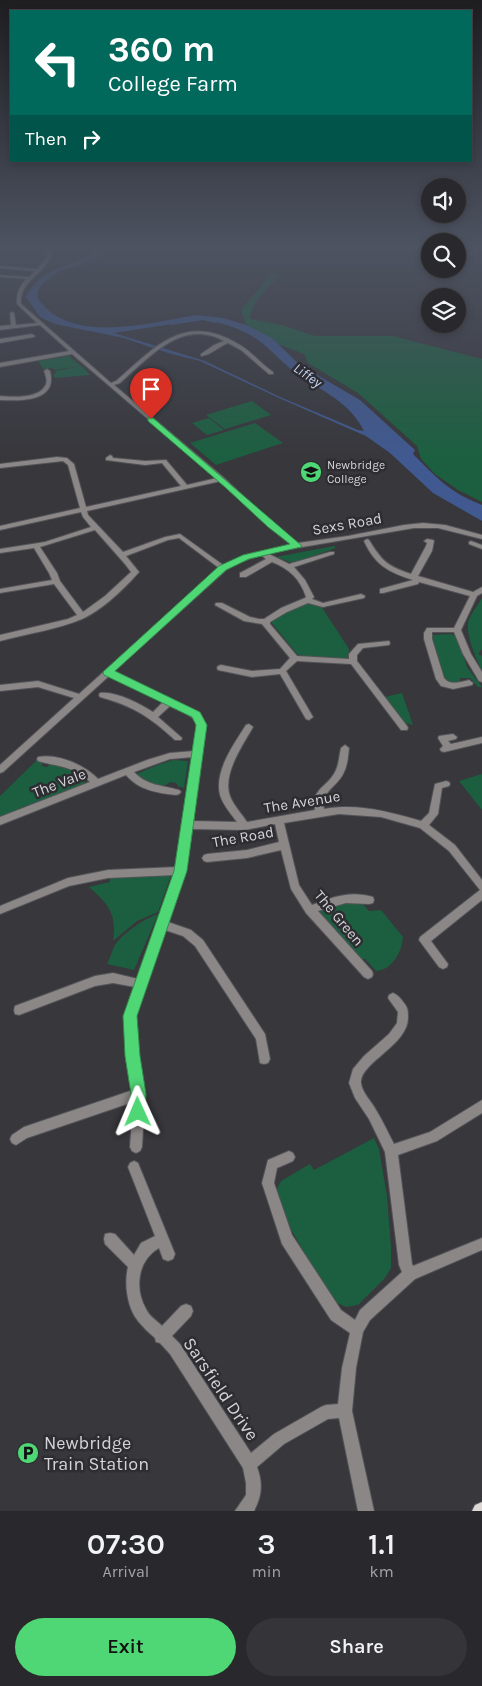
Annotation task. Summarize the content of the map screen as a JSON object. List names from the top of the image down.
{
  "streets": {
    "street": [
      "Sexs Road",
      "The Vale",
      "The Avenue",
      "The Road",
      "The Green",
      "Sarsfield Drive"
    ]
  },
  "crossings": [
    ["The Avenue", "The Green"],
    ["The Road", "The Green"]
  ],
  "water": ["Liffey"],
  "places": {
    "school or university": ["Newbridge College"],
    "parking": ["Newbridge Train Station"]
  },
  "page": {
    "turn": ["360 m", "College Farm"],
    "then": "Then",
    "eta": [
      "07:30",
      "Arrival",
      "3",
      "min",
      "1.1",
      "km"
    ],
    "buttons": ["Exit", "Share"]
  }
}
